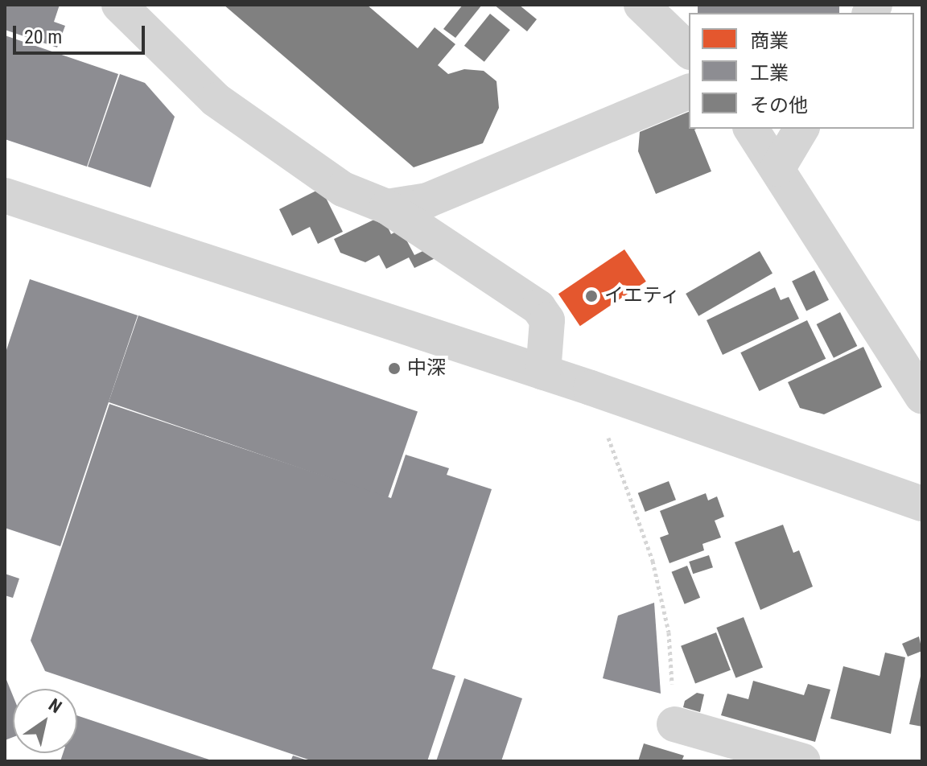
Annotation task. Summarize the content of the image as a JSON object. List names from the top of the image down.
{
  "places": ["イエティ", "中深"],
  "legend": ["商業", "工業", "その他"],
  "scale_bar": "20 m",
  "north": "top right"
}
